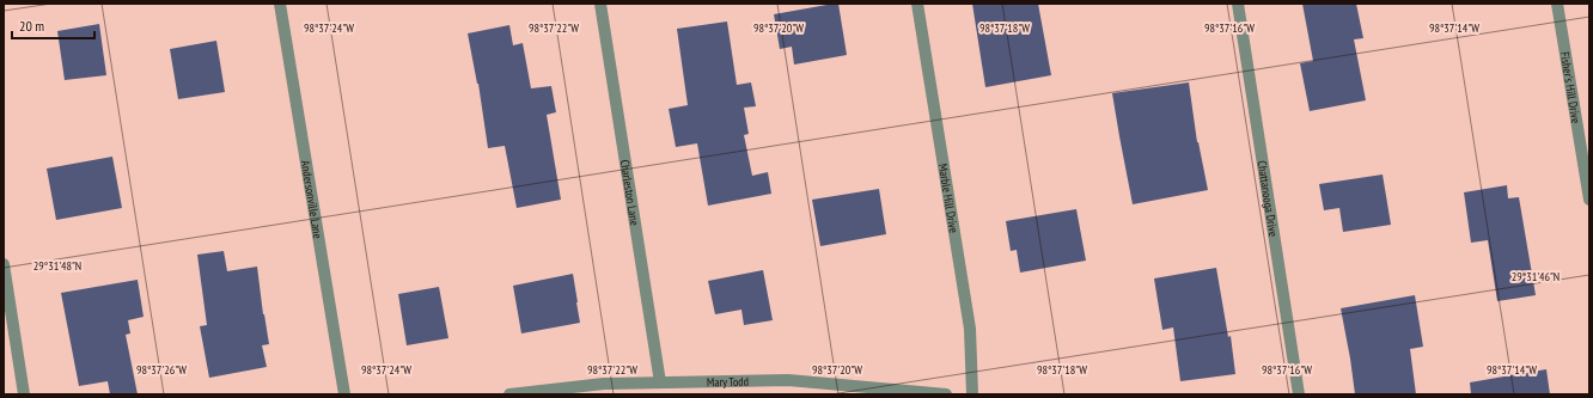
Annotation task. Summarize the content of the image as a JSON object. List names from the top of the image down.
{
  "streets": {
    "street": [
      "Fisher's Hill Drive",
      "Charleston Lane",
      "Andersonville Lane",
      "Marble Hill Drive",
      "Chattanooga Drive",
      "Mary Todd"
    ]
  },
  "crossings": [
    ["Charleston Lane", "Mary Todd"]
  ],
  "scale_bar": "20 m",
  "coordinates": [
    "98°37'24\"W",
    "98°37'22\"W",
    "98°37'20\"W",
    "98°37'18\"W",
    "98°37'16\"W",
    "98°37'14\"W",
    "29°31'48\"N",
    "29°31'46\"N",
    "98°37'26\"W"
  ]
}
